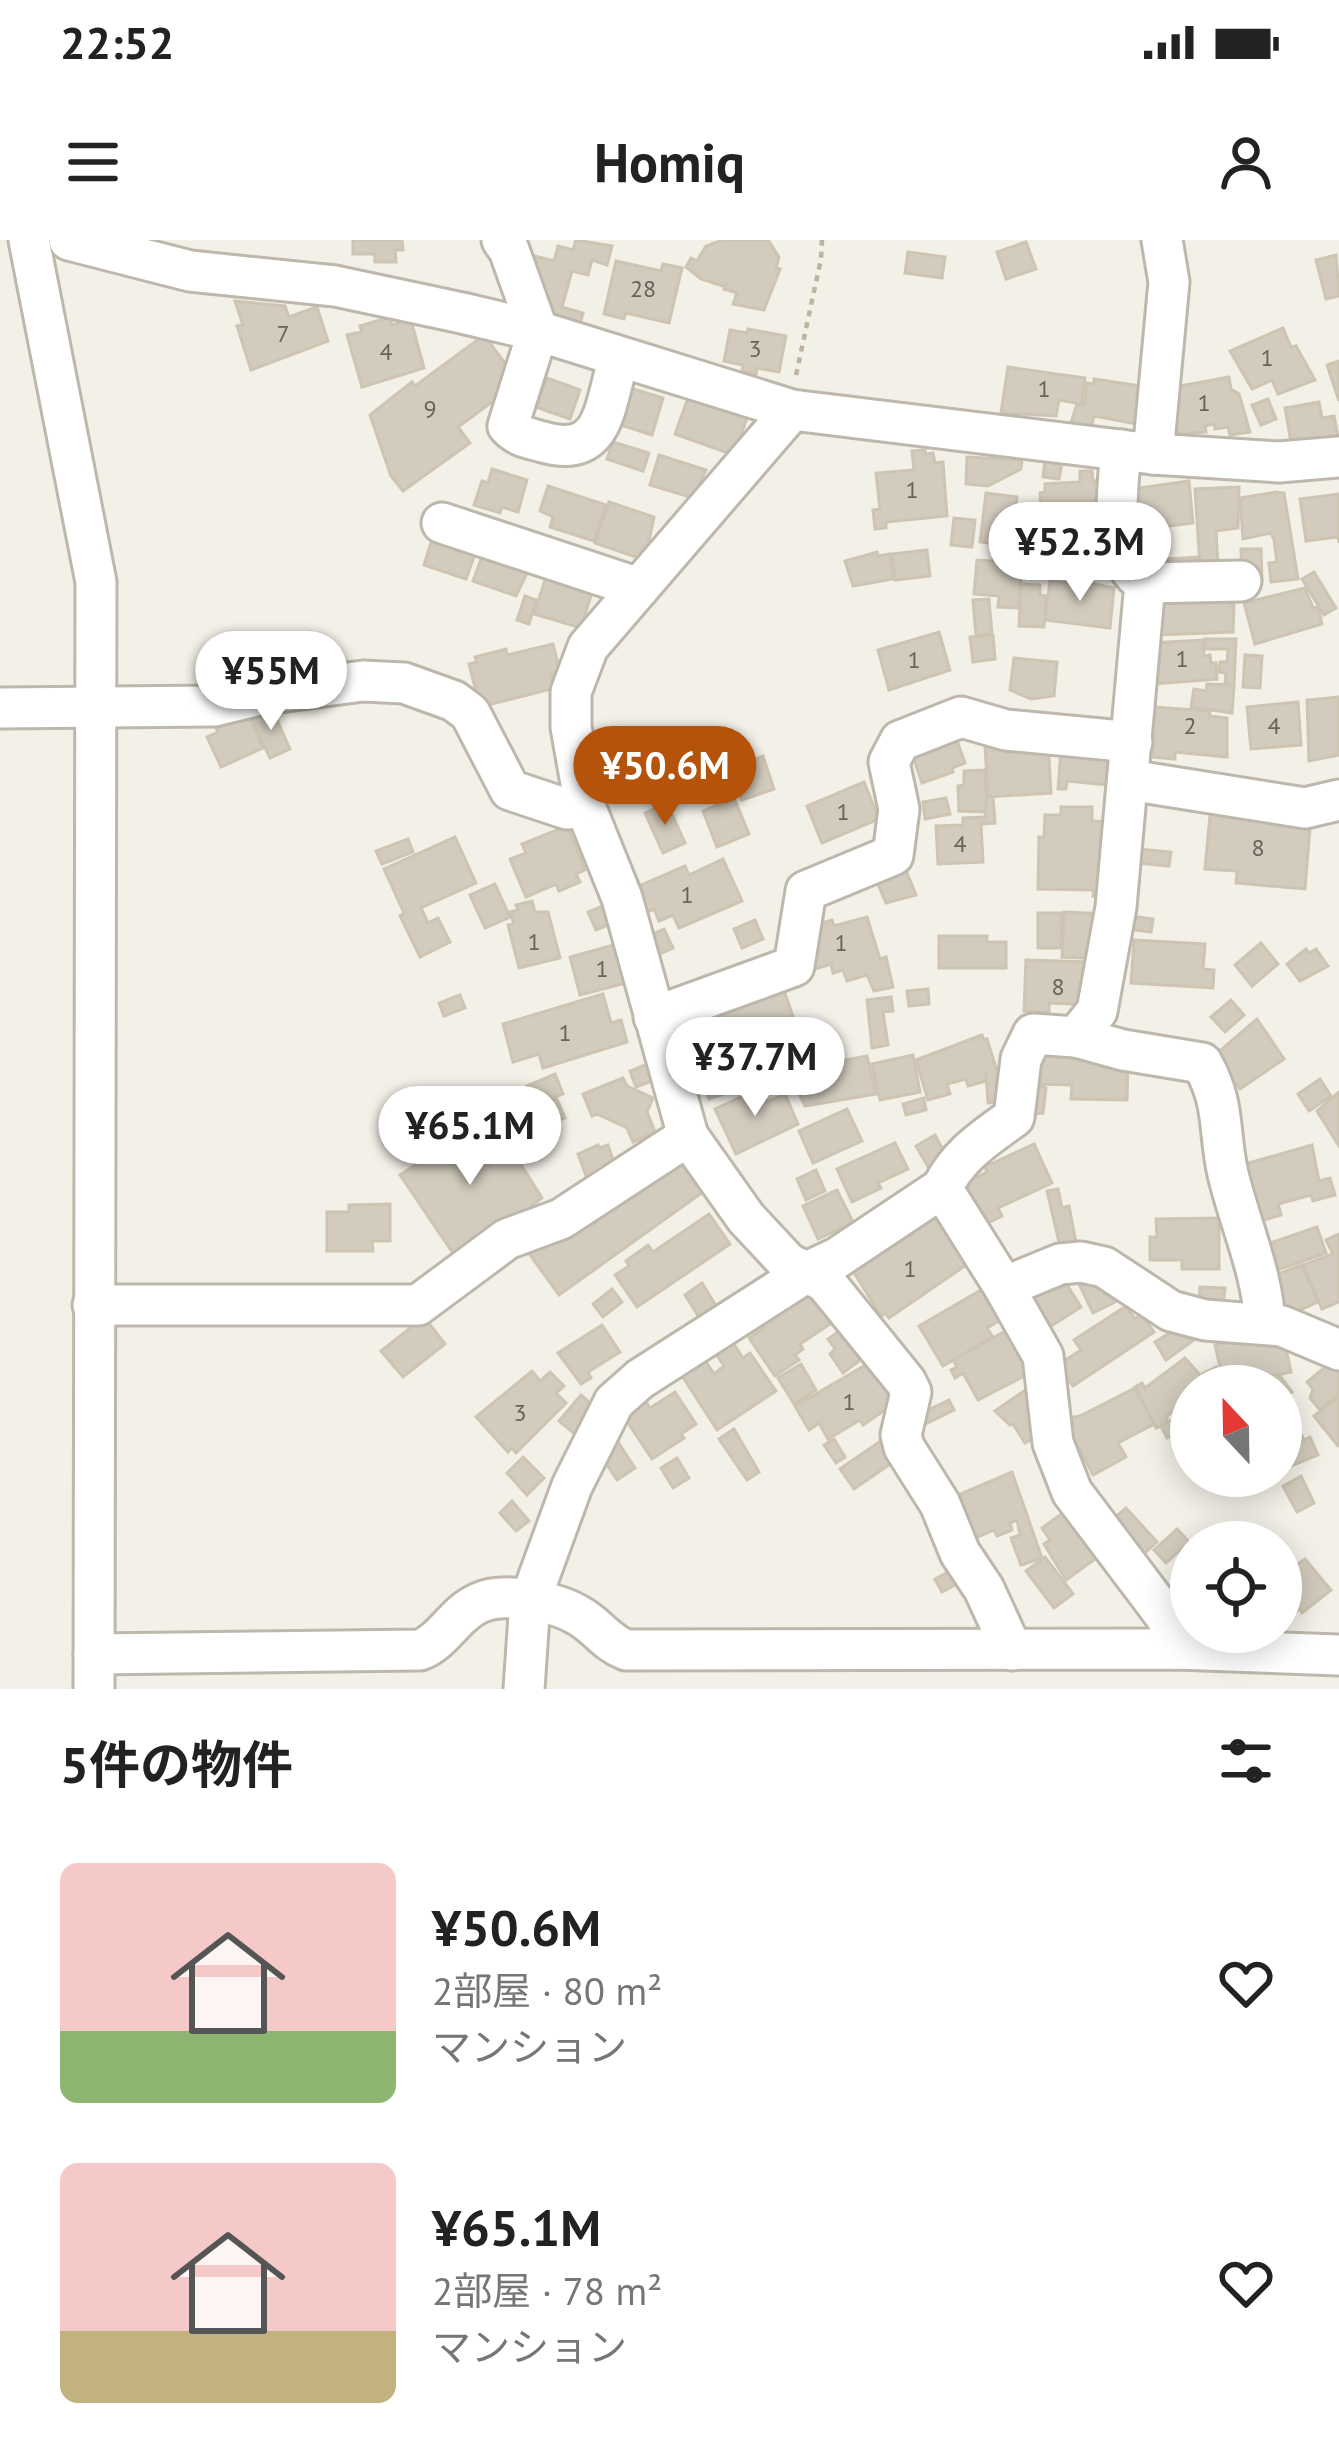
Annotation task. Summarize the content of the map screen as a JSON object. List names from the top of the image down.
{
  "house_numbers": [
    "28",
    "7",
    "3",
    "4",
    "1",
    "1",
    "1",
    "9",
    "1",
    "1",
    "1",
    "2",
    "4",
    "1",
    "4",
    "8",
    "1",
    "1",
    "1",
    "1",
    "8",
    "1",
    "1",
    "1",
    "3"
  ],
  "north": "top",
  "page": {
    "status": "22:52",
    "header": "Homiq",
    "price": [
      "¥52.3M",
      "¥55M",
      "¥50.6M",
      "¥37.7M",
      "¥65.1M"
    ],
    "heading": "5件の物件",
    "list": [
      {
        "name": "¥50.6M",
        "note": "2部屋 · 80 m² · マンション"
      },
      {
        "name": "¥65.1M",
        "note": "2部屋 · 78 m² · マンション"
      }
    ]
  }
}
